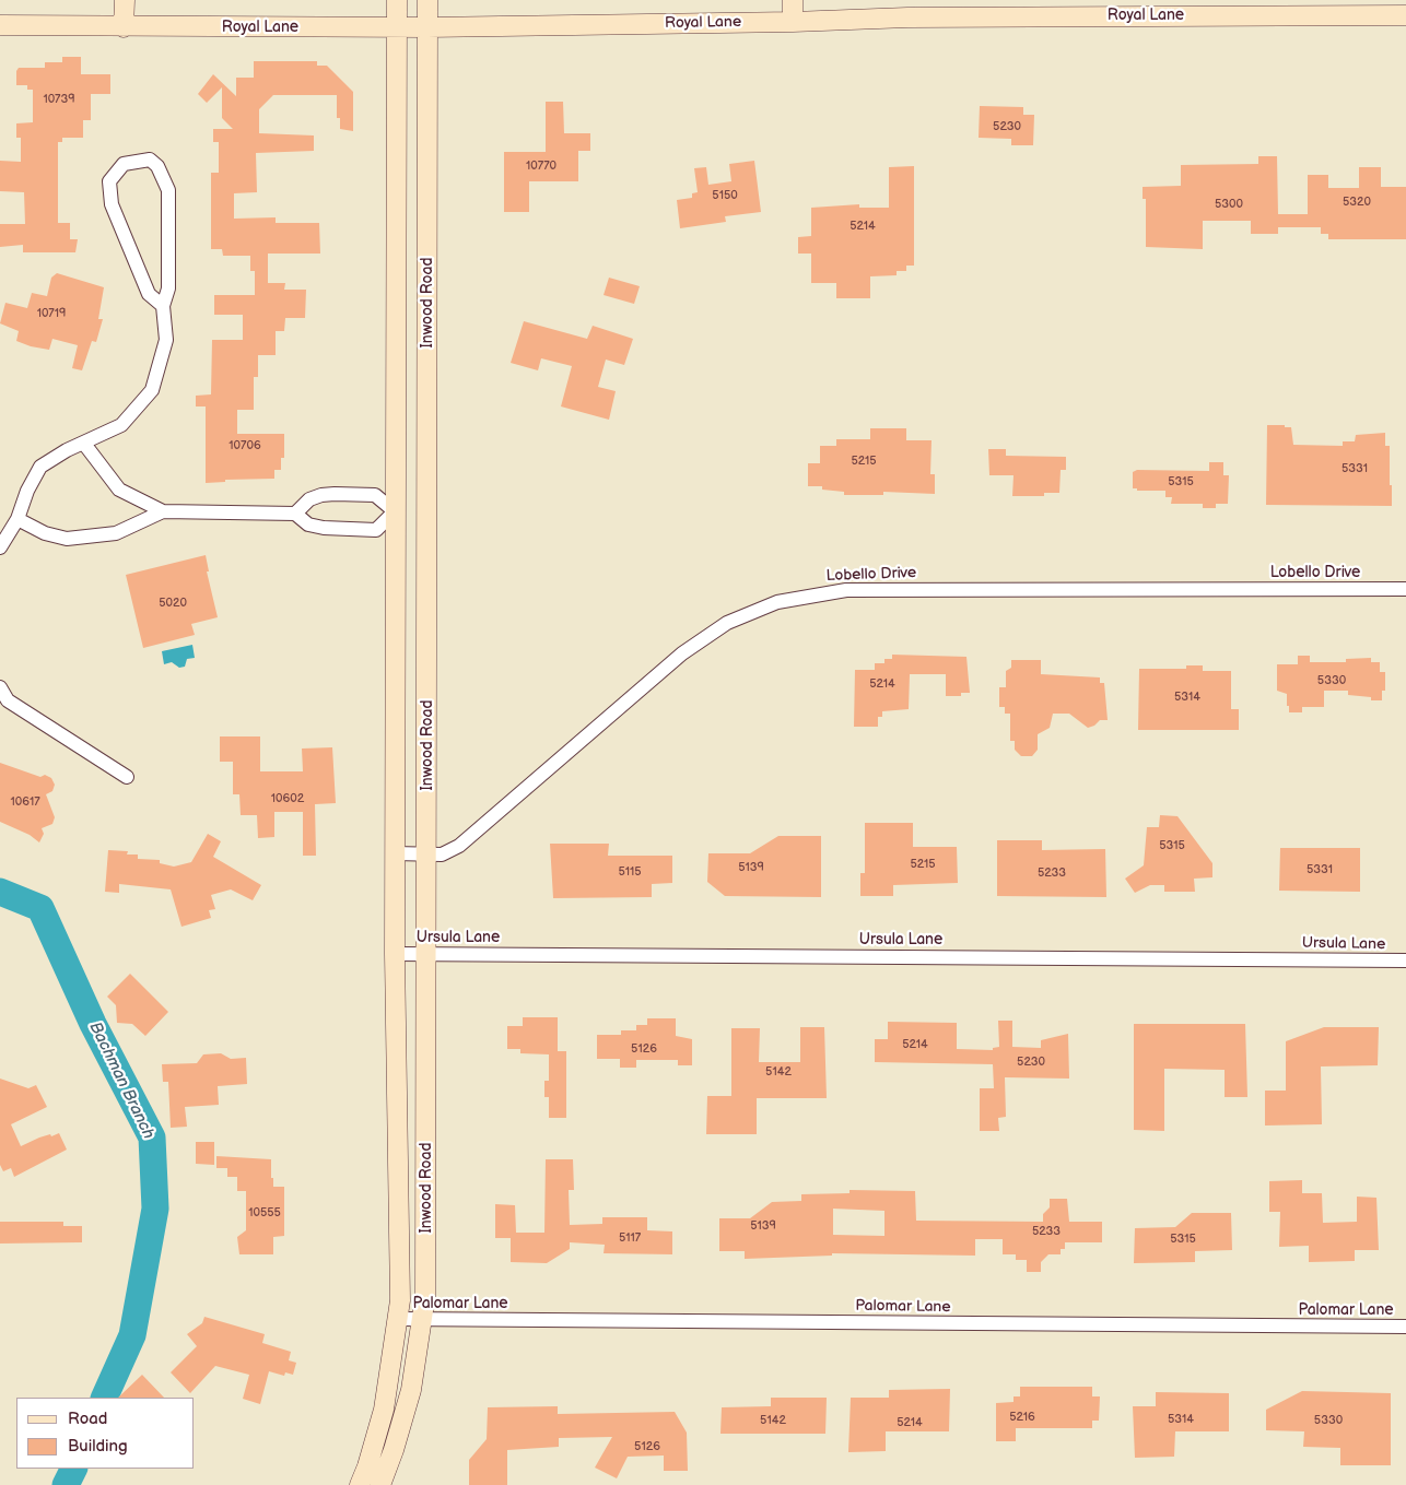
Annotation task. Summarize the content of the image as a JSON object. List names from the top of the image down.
{
  "streets": {
    "main road": ["Royal Lane", "Inwood Road"],
    "street": ["Lobello Drive", "Ursula Lane", "Palomar Lane"]
  },
  "crossings": [
    ["Royal Lane", "Inwood Road"],
    ["Inwood Road", "Lobello Drive"],
    ["Inwood Road", "Ursula Lane"],
    ["Inwood Road", "Palomar Lane"]
  ],
  "water": ["Bachman Branch"],
  "house_numbers": [
    "10739",
    "5230",
    "10770",
    "5150",
    "5320",
    "5300",
    "5214",
    "10719",
    "10706",
    "5215",
    "5331",
    "5315",
    "5020",
    "5330",
    "5214",
    "5314",
    "10602",
    "10617",
    "5315",
    "5215",
    "5139",
    "5331",
    "5115",
    "5233",
    "5214",
    "5126",
    "5230",
    "5142",
    "10555",
    "5139",
    "5233",
    "5117",
    "5315",
    "5216",
    "5314",
    "5142",
    "5330",
    "5214",
    "5126"
  ],
  "legend": ["Road", "Building"]
}
